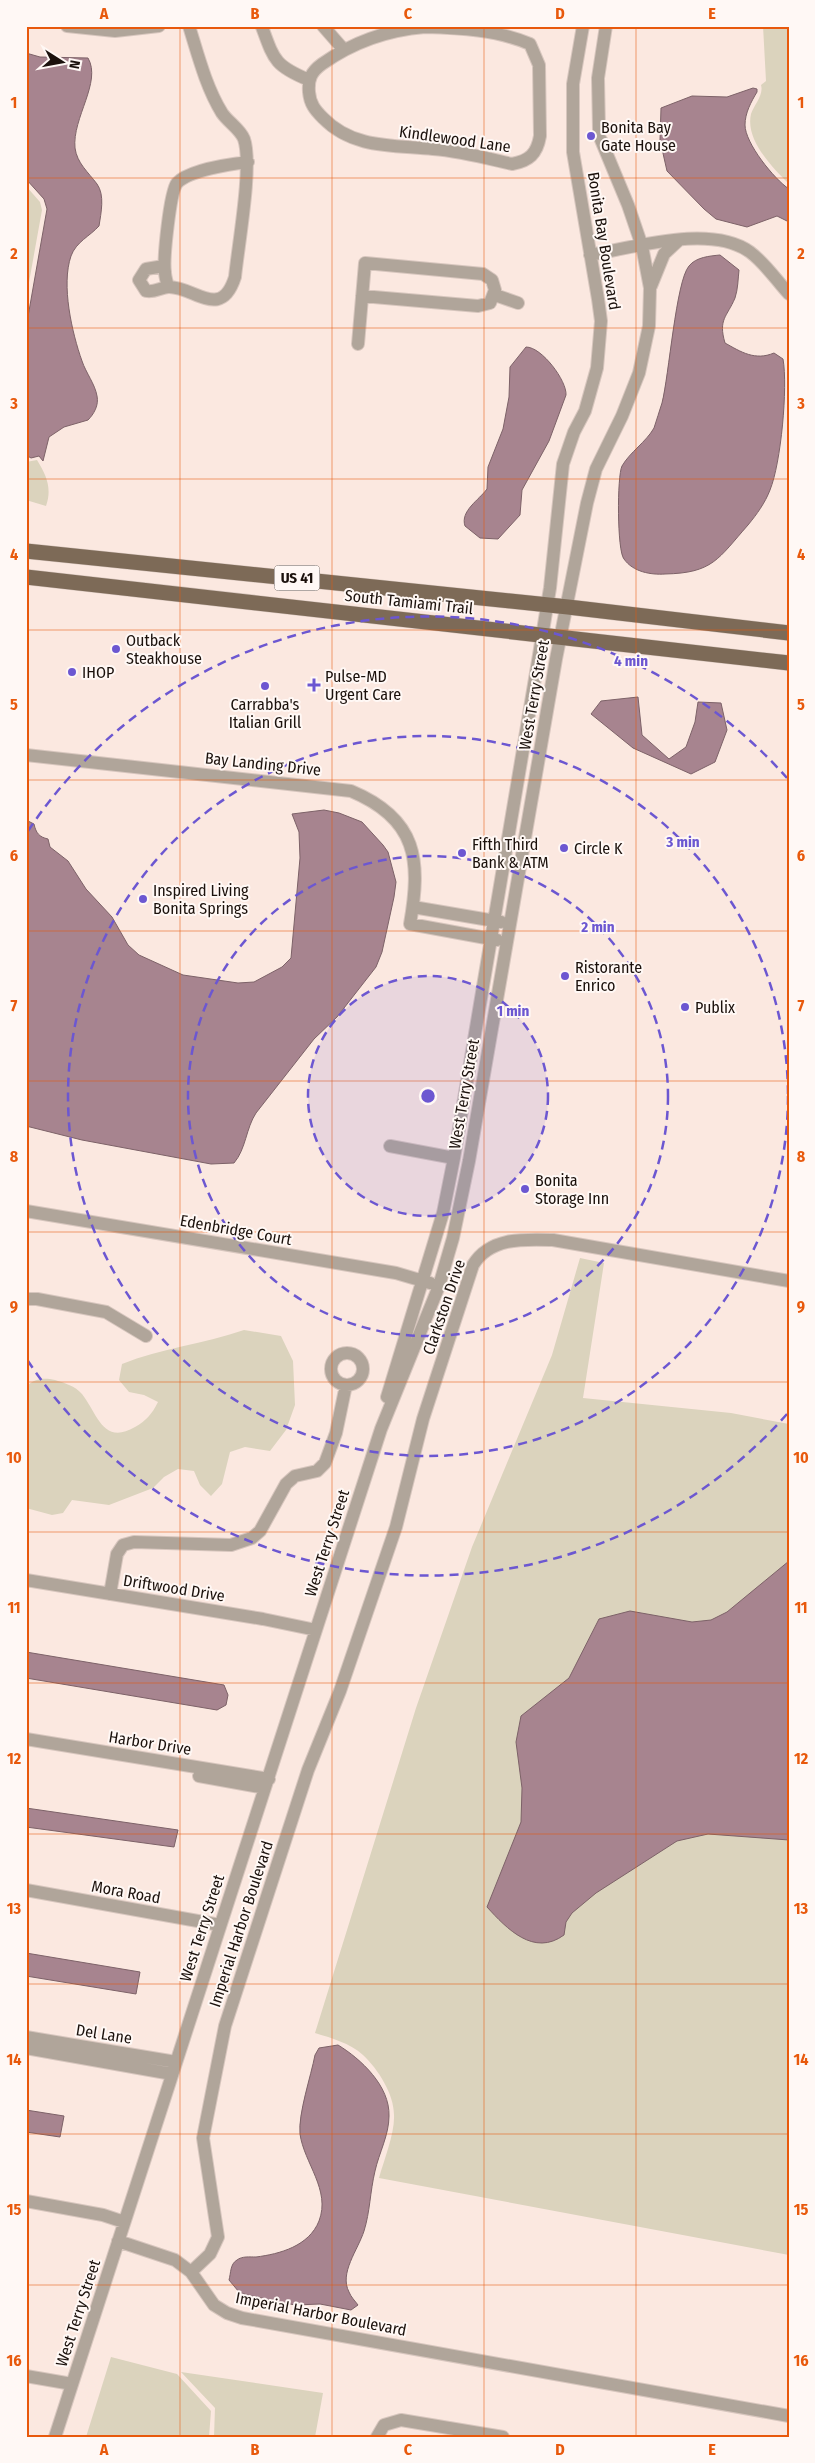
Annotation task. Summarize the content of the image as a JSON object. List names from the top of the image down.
{
  "streets": {
    "main road": ["US 41", "South Tamiami Trail"],
    "street": [
      "Kindlewood Lane",
      "Bonita Bay Boulevard",
      "West Terry Street",
      "Bay Landing Drive",
      "Edenbridge Court",
      "Clarkston Drive",
      "Driftwood Drive",
      "Harbor Drive",
      "Mora Road",
      "Imperial Harbor Boulevard",
      "Del Lane"
    ]
  },
  "crossings": [
    ["Bonita Bay Boulevard", "South Tamiami Trail"],
    ["Bonita Bay Boulevard", "West Terry Street"],
    ["South Tamiami Trail", "West Terry Street"],
    ["West Terry Street", "Bay Landing Drive"],
    ["West Terry Street", "Edenbridge Court"],
    ["West Terry Street", "Driftwood Drive"],
    ["West Terry Street", "Harbor Drive"],
    ["West Terry Street", "Mora Road"],
    ["West Terry Street", "Del Lane"],
    ["Clarkston Drive", "Imperial Harbor Boulevard"]
  ],
  "places": {
    "other": [
      "Bonita Bay Gate House",
      "Outback Steakhouse",
      "IHOP",
      "Carrabba's Italian Grill",
      "Circle K",
      "Fifth Third Bank & ATM",
      "Inspired Living Bonita Springs",
      "Ristorante Enrico",
      "Publix",
      "Bonita Storage Inn"
    ],
    "health": ["Pulse-MD Urgent Care"]
  },
  "north": "right",
  "grid": {
    "columns": [
      "A",
      "B",
      "C",
      "D",
      "E"
    ],
    "rows": [
      "1",
      "2",
      "3",
      "4",
      "5",
      "6",
      "7",
      "8",
      "9",
      "10",
      "11",
      "12",
      "13",
      "14",
      "15",
      "16"
    ]
  },
  "rings": [
    "4 min",
    "3 min",
    "2 min",
    "1 min"
  ]
}
